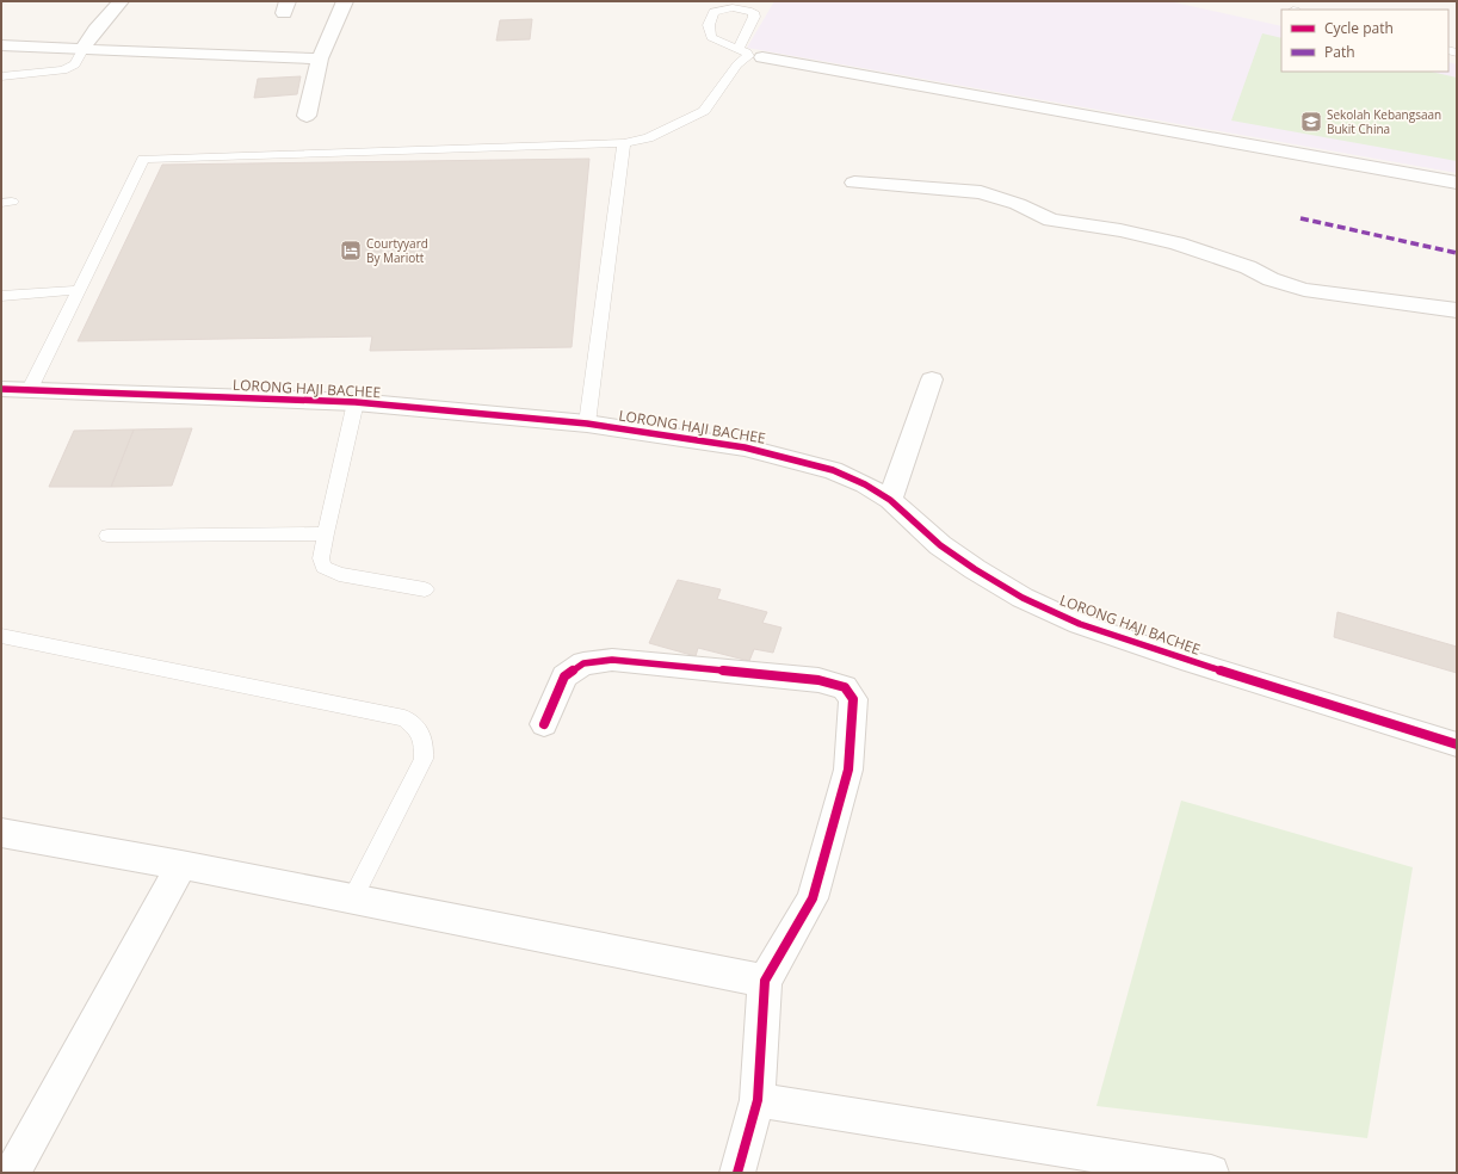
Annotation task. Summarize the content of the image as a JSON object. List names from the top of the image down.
{
  "streets": {
    "street": ["LORONG HAJI BACHEE"]
  },
  "places": {
    "school or university": ["Sekolah Kebangsaan Bukit China"],
    "hotel": ["Courtyyard By Mariott"]
  },
  "legend": ["Cycle path", "Path"]
}
